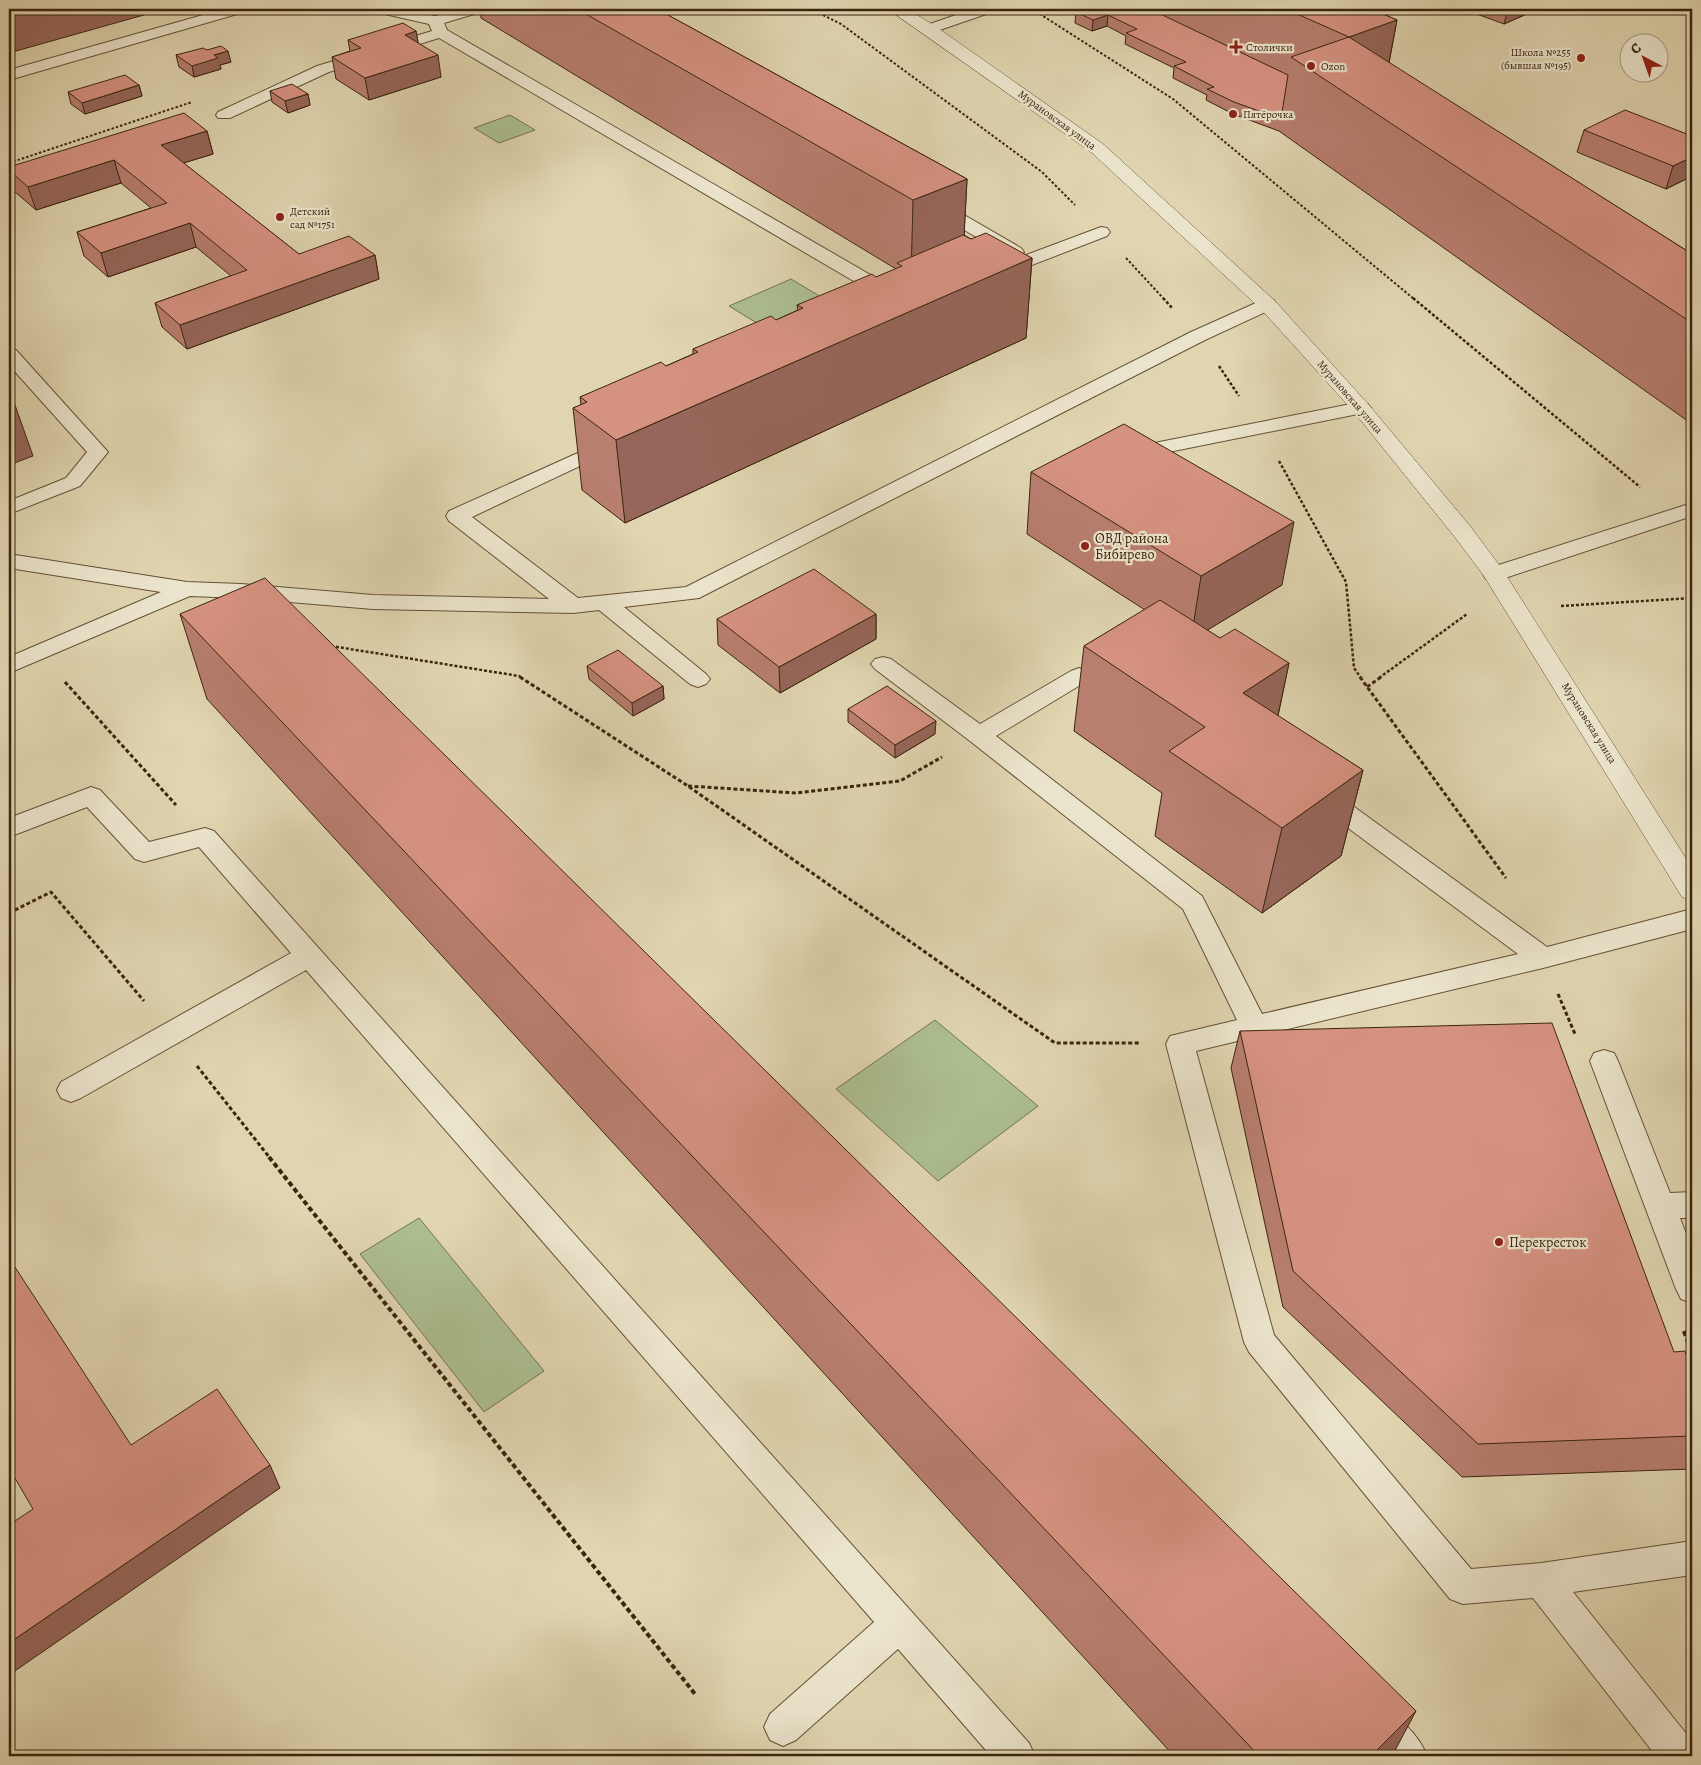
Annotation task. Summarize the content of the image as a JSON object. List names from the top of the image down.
{
  "streets": {
    "street": ["Мурановская улица"]
  },
  "places": {
    "health": ["Столички"],
    "other": [
      "Школа №255 (бывшая №195)",
      "Ozon",
      "Пятёрочка",
      "Детский сад №1751",
      "ОВД района Бибирево",
      "Перекресток"
    ]
  },
  "north": "top left"
}
